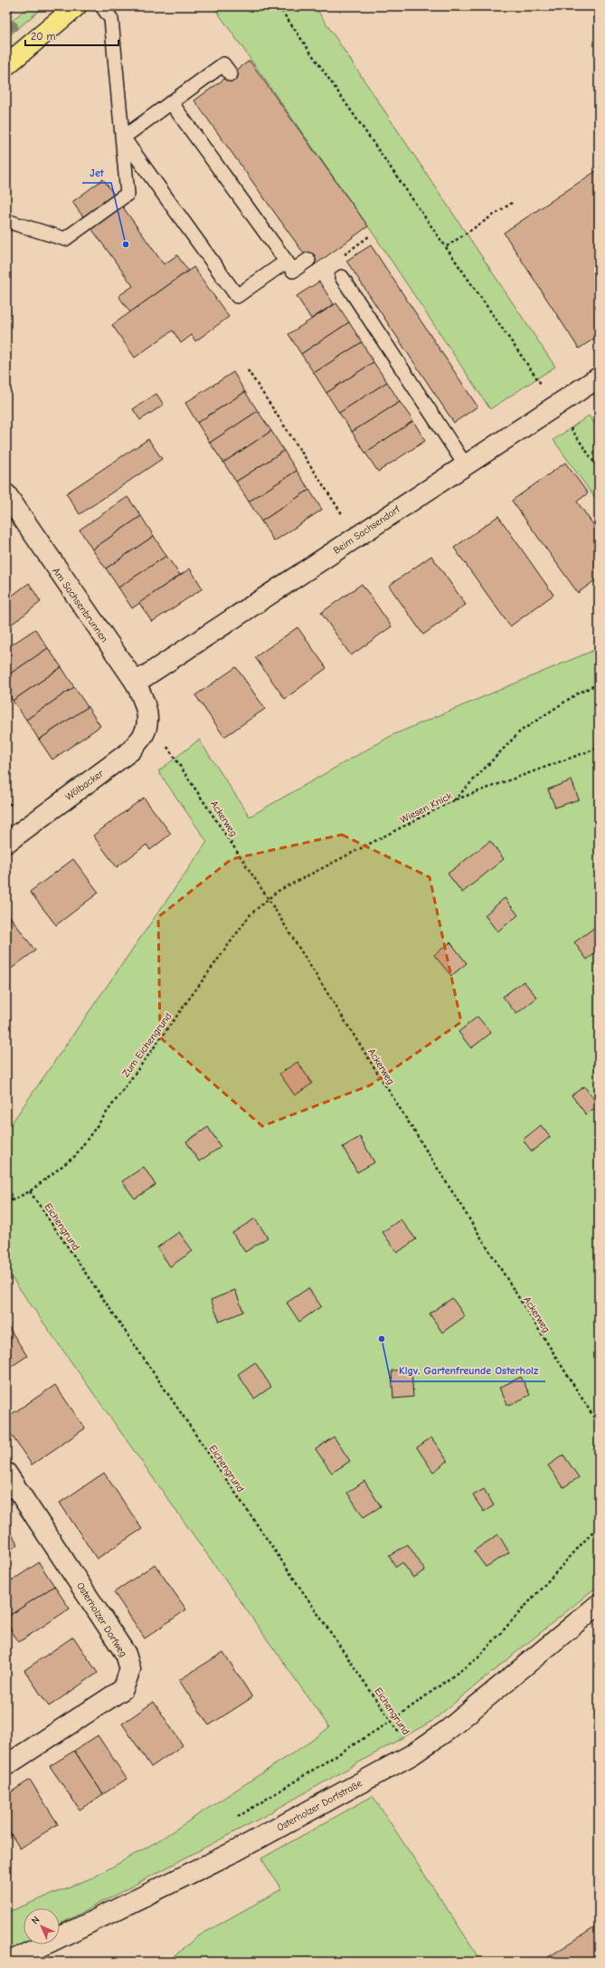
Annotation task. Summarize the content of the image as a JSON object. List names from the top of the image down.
{
  "streets": {
    "street": [
      "Beim Sachsendorf",
      "Am Sachsenbrunnen",
      "Wölbacker",
      "Osterholzer Dorfweg",
      "Osterholzer Dorfstraße"
    ],
    "path": [
      "Wiesen Knick",
      "Ackerweg",
      "Zum Eichengrund",
      "Eichengrund"
    ]
  },
  "crossings": [
    ["Beim Sachsendorf", "Am Sachsenbrunnen"],
    ["Am Sachsenbrunnen", "Wölbacker"],
    ["Am Sachsenbrunnen", "Ackerweg"],
    ["Wölbacker", "Ackerweg"],
    ["Wiesen Knick", "Ackerweg"],
    ["Wiesen Knick", "Zum Eichengrund"],
    ["Ackerweg", "Zum Eichengrund"],
    ["Zum Eichengrund", "Eichengrund"],
    ["Eichengrund", "Osterholzer Dorfstraße"]
  ],
  "places": ["Jet", "Klgv. Gartenfreunde Osterholz"],
  "scale_bar": "20 m",
  "north": "top left"
}
